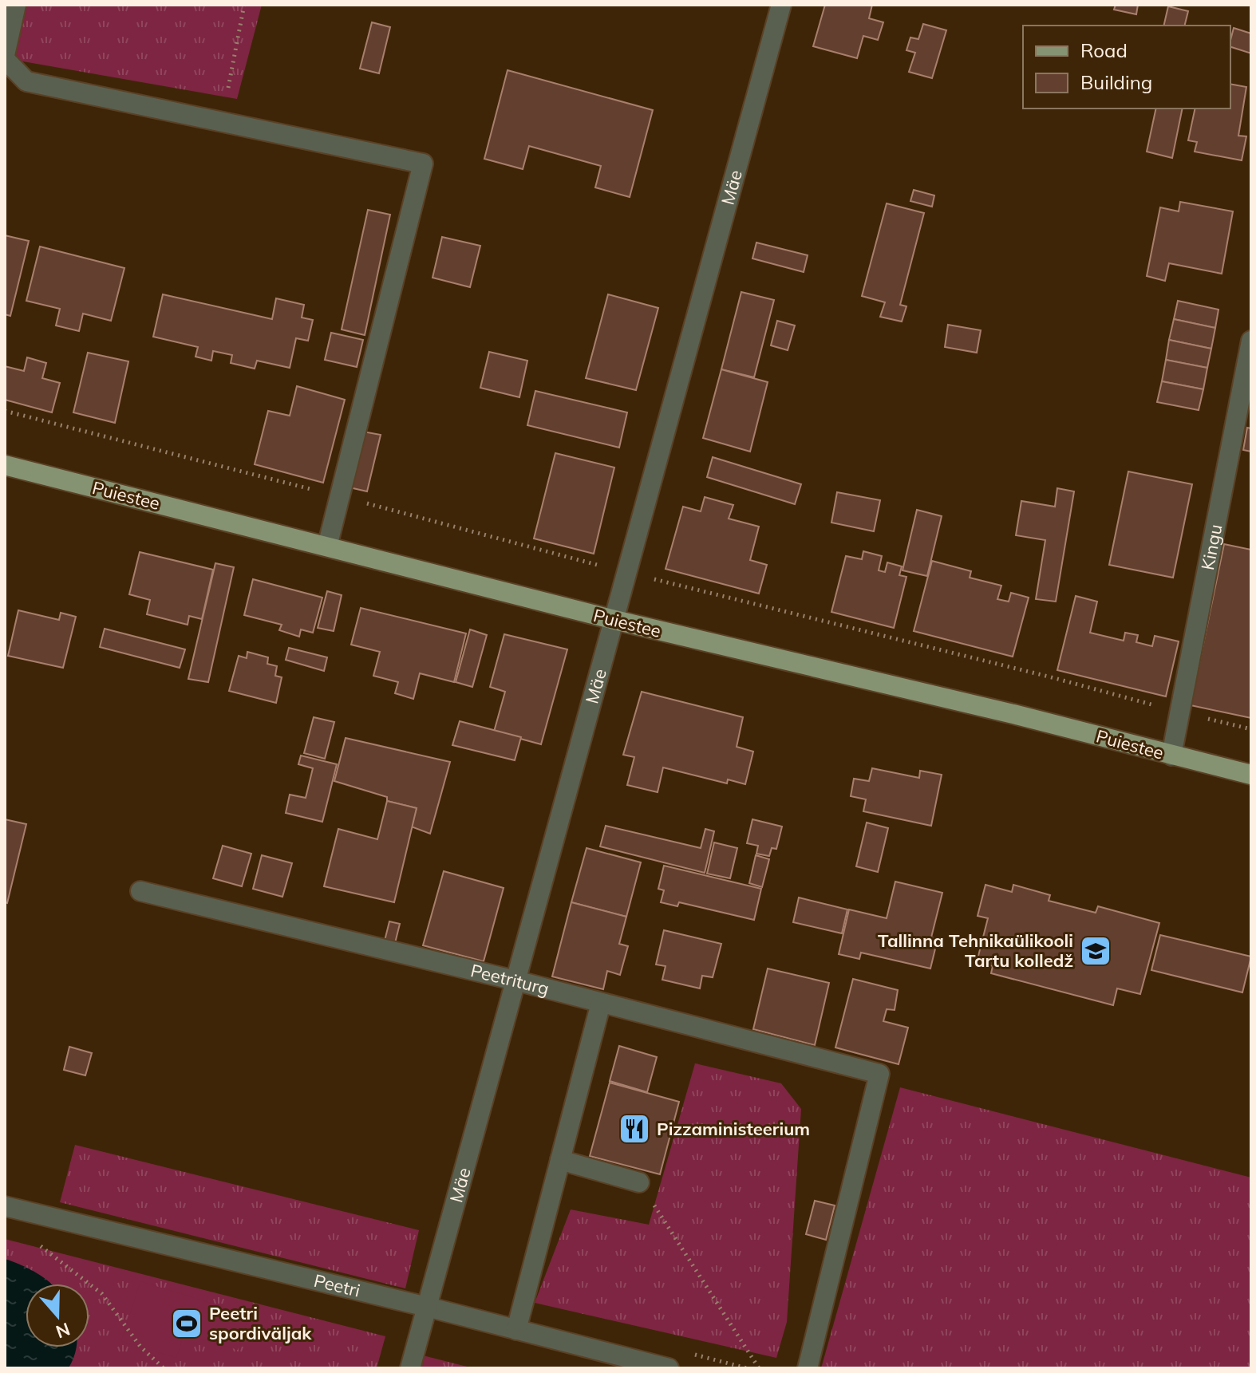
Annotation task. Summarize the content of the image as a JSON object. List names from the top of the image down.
{
  "streets": {
    "main road": ["Puiestee"],
    "street": [
      "Mäe",
      "Kingu",
      "Peetriturg",
      "Peetri"
    ]
  },
  "crossings": [
    ["Mäe", "Puiestee"],
    ["Mäe", "Peetriturg"],
    ["Mäe", "Peetri"],
    ["Puiestee", "Kingu"]
  ],
  "places": {
    "school or university": ["Tallinna Tehnikaülikooli Tartu kolledž"],
    "restaurant": ["Pizzaministeerium"],
    "sports": ["Peetri spordiväljak"]
  },
  "legend": ["Road", "Building"],
  "north": "bottom"
}
